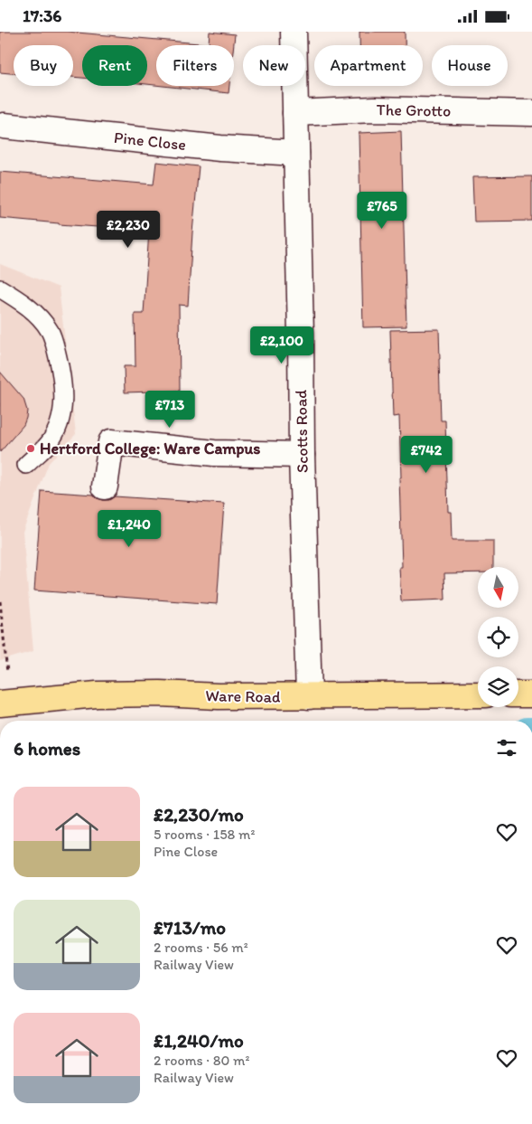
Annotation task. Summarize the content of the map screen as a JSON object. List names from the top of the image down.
{
  "streets": {
    "main road": ["Ware Road"],
    "street": ["The Grotto", "Pine Close", "Scotts Road"]
  },
  "crossings": [
    ["The Grotto", "Scotts Road"],
    ["Pine Close", "Scotts Road"],
    ["Scotts Road", "Ware Road"]
  ],
  "places": ["Hertford College: Ware Campus"],
  "north": "bottom",
  "page": {
    "status": "17:36",
    "chip": [
      "Buy",
      "Rent",
      "Filters",
      "New",
      "Apartment",
      "House"
    ],
    "price": [
      "£765",
      "£2,230",
      "£2,100",
      "£713",
      "£742",
      "£1,240"
    ],
    "heading": "6 homes",
    "list": [
      {
        "name": "£2,230/mo",
        "note": "5 rooms · 158 m² · Pine Close"
      },
      {
        "name": "£713/mo",
        "note": "2 rooms · 56 m² · Railway View"
      },
      {
        "name": "£1,240/mo",
        "note": "2 rooms · 80 m² · Railway View"
      }
    ]
  }
}
